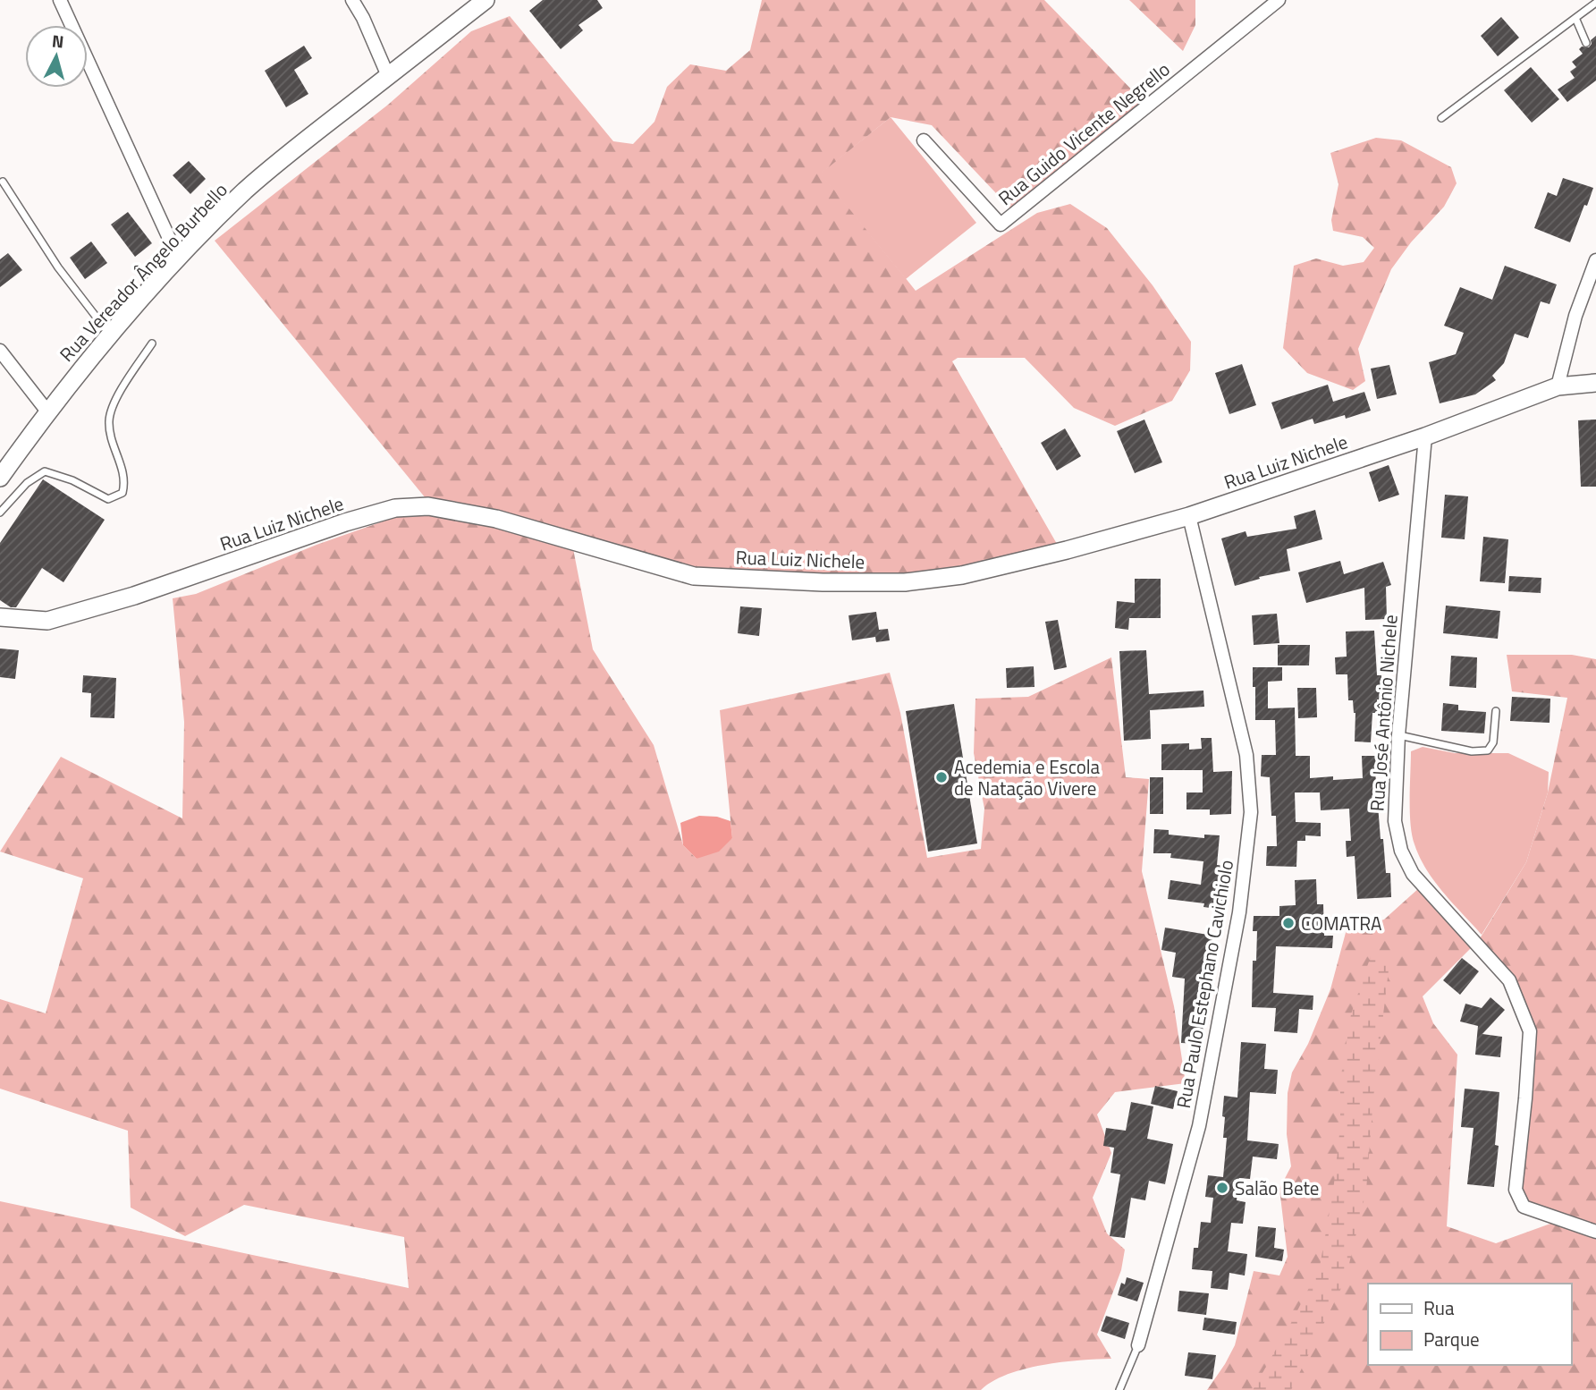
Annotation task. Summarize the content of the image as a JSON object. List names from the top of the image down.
{
  "streets": {
    "street": [
      "Rua Guido Vicente Negrello",
      "Rua Vereador Ângelo Burbello",
      "Rua Luiz Nichele",
      "Rua José Antônio Nichele",
      "Rua Paulo Estephano Cavichiolo"
    ]
  },
  "crossings": [
    ["Rua Luiz Nichele", "Rua José Antônio Nichele"],
    ["Rua Luiz Nichele", "Rua Paulo Estephano Cavichiolo"]
  ],
  "places": ["Acedemia e Escola de Natação Vivere", "COMATRA", "Salão Bete"],
  "legend": ["Rua", "Parque"],
  "north": "top"
}
